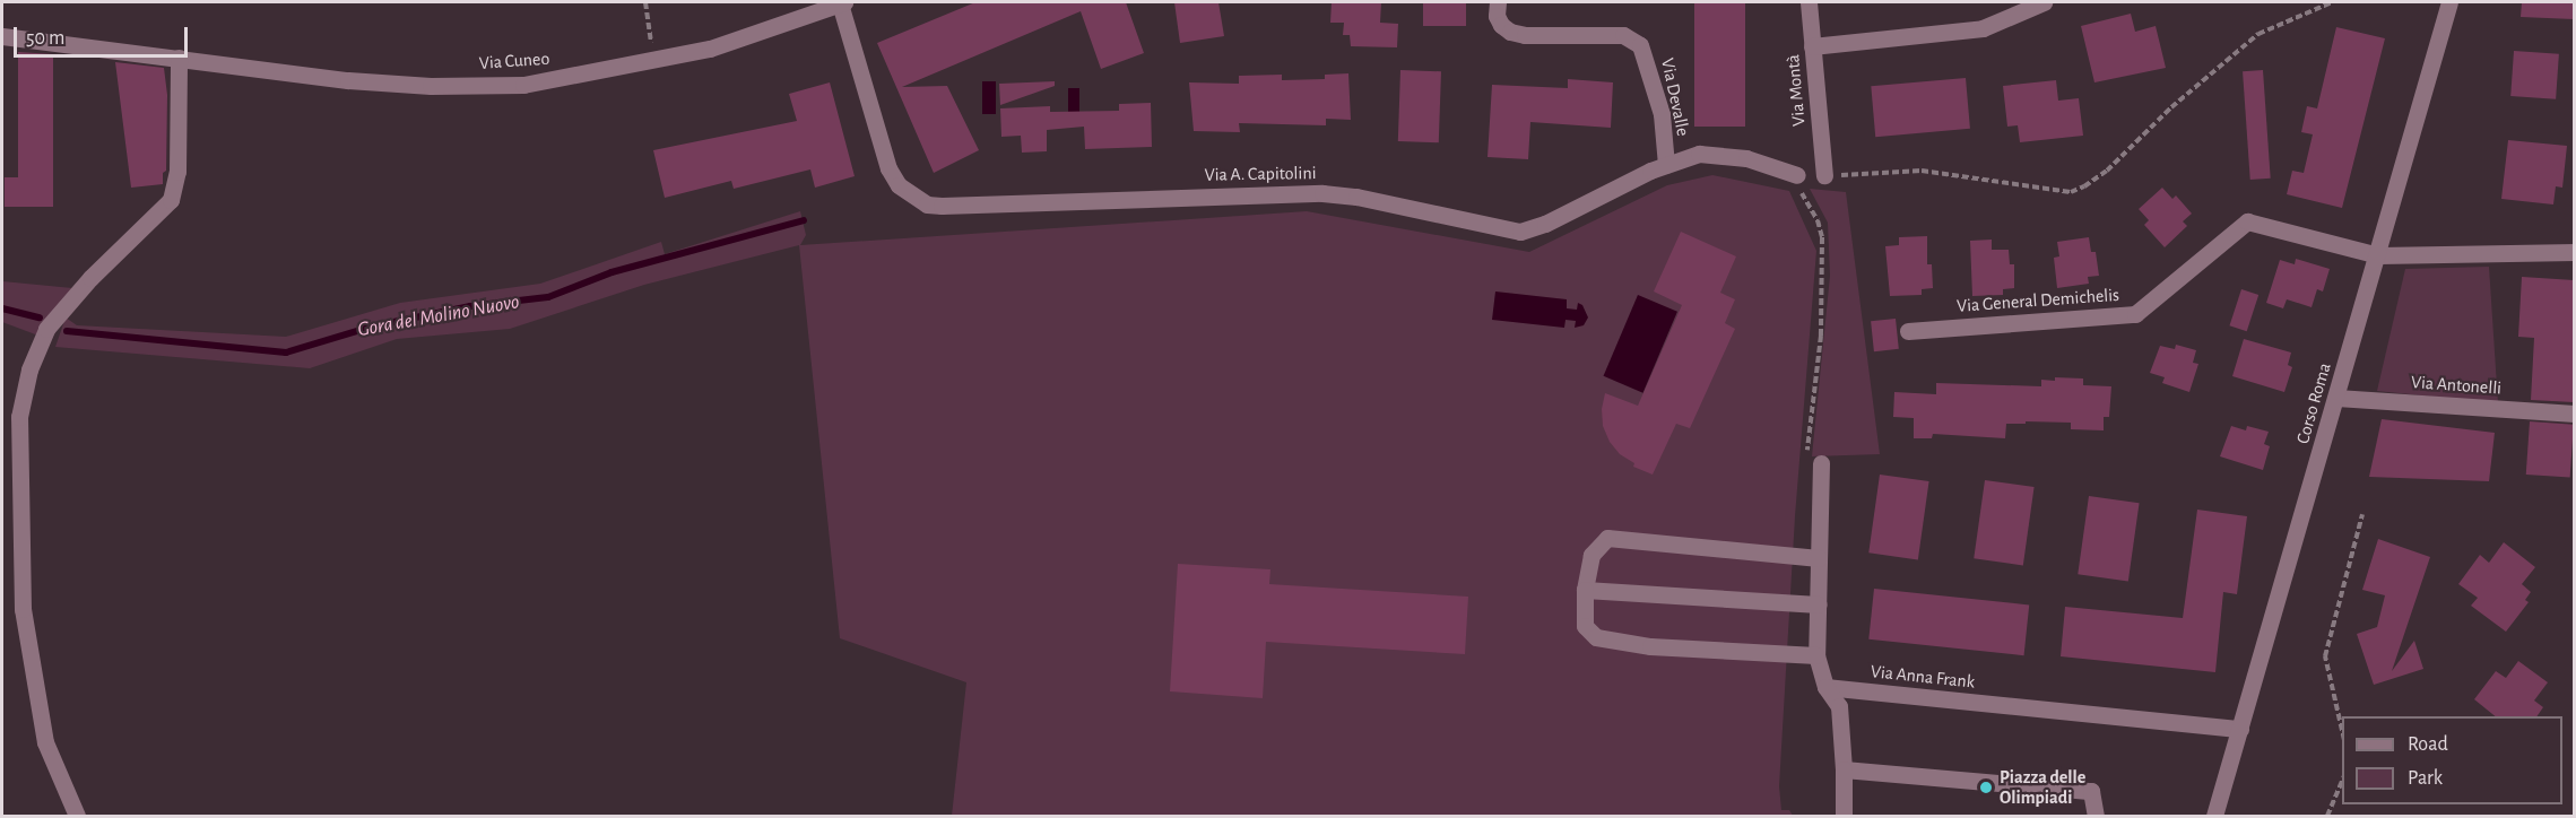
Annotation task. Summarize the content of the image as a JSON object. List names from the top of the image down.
{
  "streets": {
    "street": [
      "Via Cuneo",
      "Via Montà",
      "Via Devalle",
      "Via A. Capitolini",
      "Via General Demichelis",
      "Via Antonelli",
      "Corso Roma",
      "Via Anna Frank"
    ]
  },
  "crossings": [
    ["Via Cuneo", "Via A. Capitolini"],
    ["Via Devalle", "Via A. Capitolini"],
    ["Via General Demichelis", "Corso Roma"],
    ["Via Antonelli", "Corso Roma"],
    ["Corso Roma", "Via Anna Frank"]
  ],
  "water": ["Gora del Molino Nuovo"],
  "places": ["Piazza delle Olimpiadi"],
  "legend": ["Road", "Park"],
  "scale_bar": "50 m"
}
